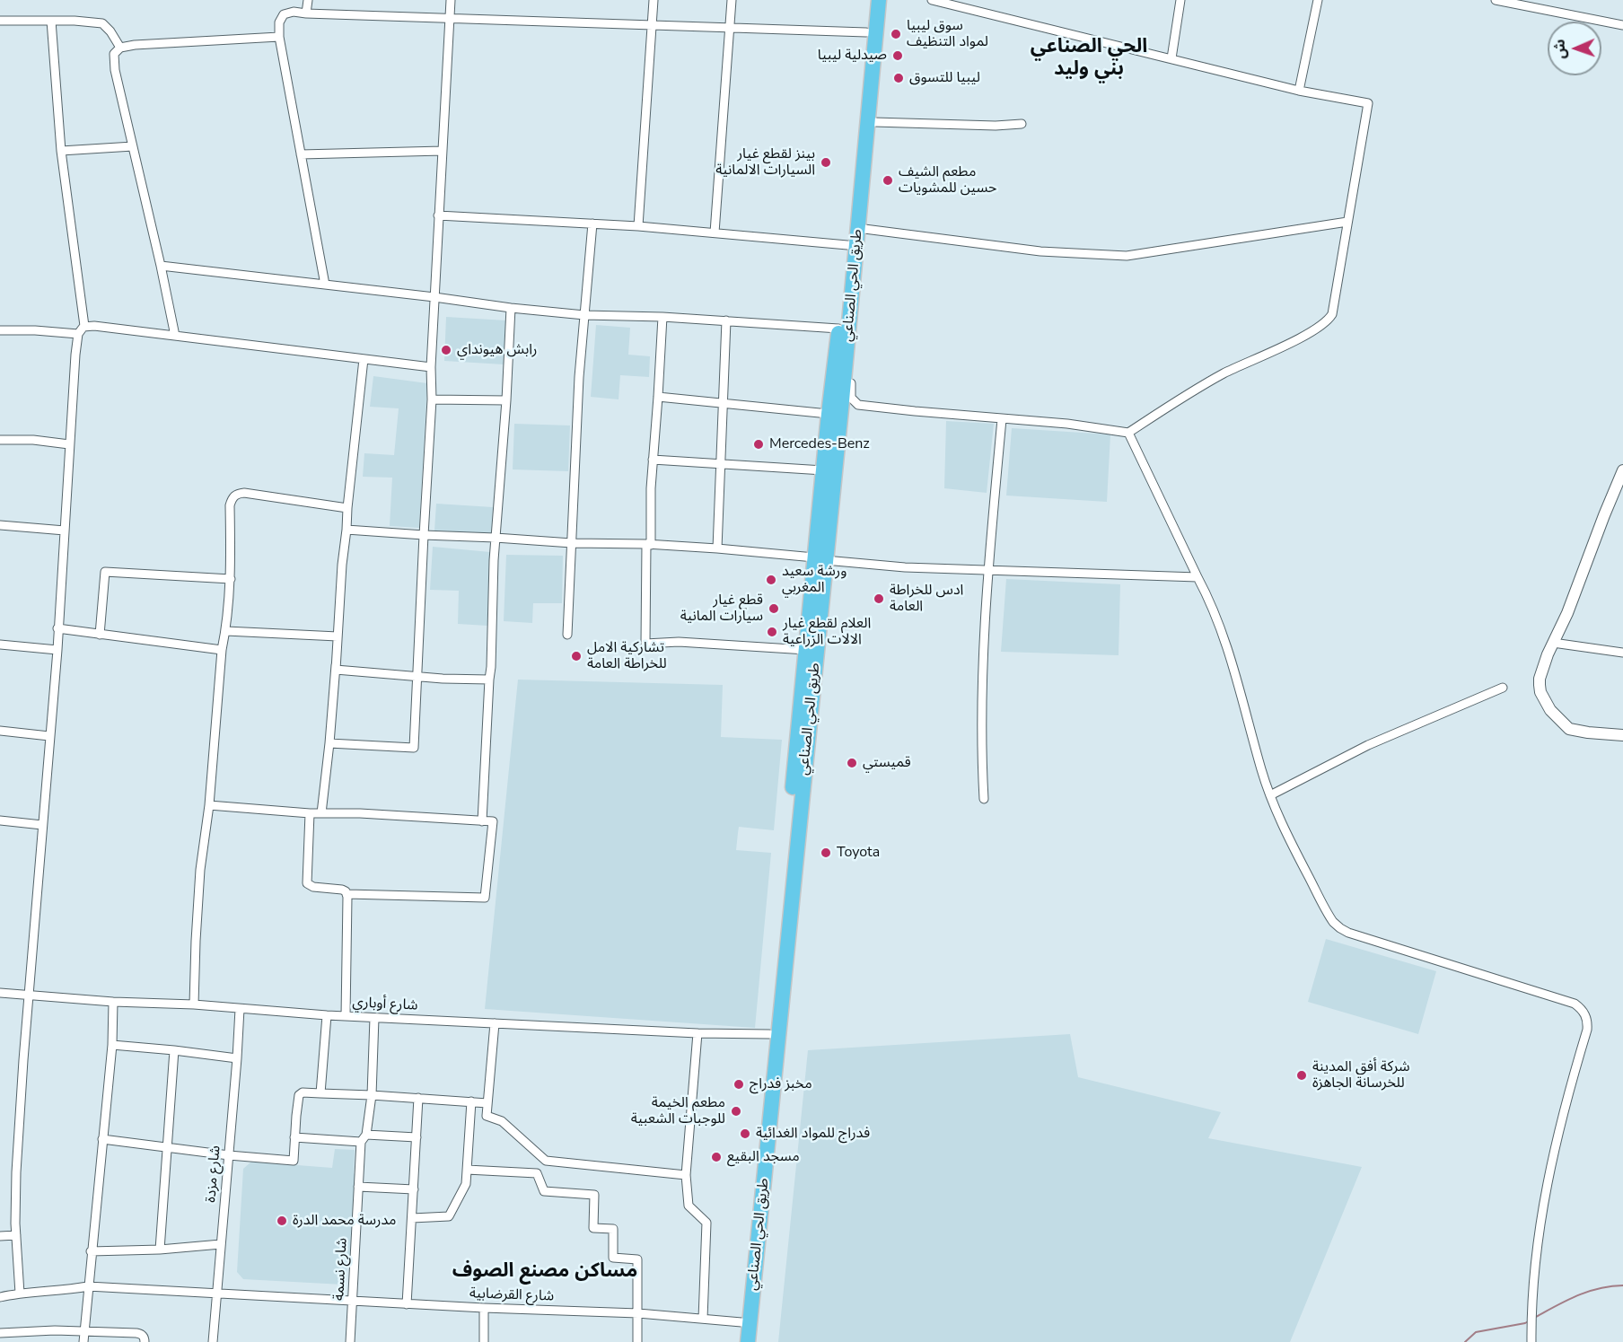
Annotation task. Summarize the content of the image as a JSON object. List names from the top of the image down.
{
  "streets": {
    "highway": ["طريق الحي الصناعي"],
    "street": [
      "شارع أوباري",
      "شارع مزدة",
      "شارع نسمة",
      "شارع القرضابية"
    ]
  },
  "crossings": [
    ["شارع أوباري", "شارع مزدة"],
    ["شارع مزدة", "شارع القرضابية"],
    ["شارع نسمة", "شارع القرضابية"]
  ],
  "districts": ["الحي الصناعي بني وليد", "مساكن مصنع الصوف"],
  "places": [
    "سوق ليبيا لمواد التنظيف",
    "صيدلية ليبيا",
    "ليبيا للتسوق",
    "بينز لقطع غيار السيارات الالمانية",
    "مطعم الشيف حسين للمشويات",
    "رابش هيونداي",
    "Mercedes-Benz",
    "ورشة سعيد المغربي",
    "ادس للخراطة العامة",
    "قطع غيار سيارات المانية",
    "العلام لقطع غيار الالات الزراعية",
    "تشاركية الامل للخراطة العامة",
    "قميستي",
    "Toyota",
    "شركة أفق المدينة للخرسانة الجاهزة",
    "مخبز فدراج",
    "مطعم الخيمة للوجبات الشعبية",
    "فدراج للمواد الغدائية",
    "مسجد البقيع",
    "مدرسة محمد الدرة"
  ],
  "north": "left"
}
